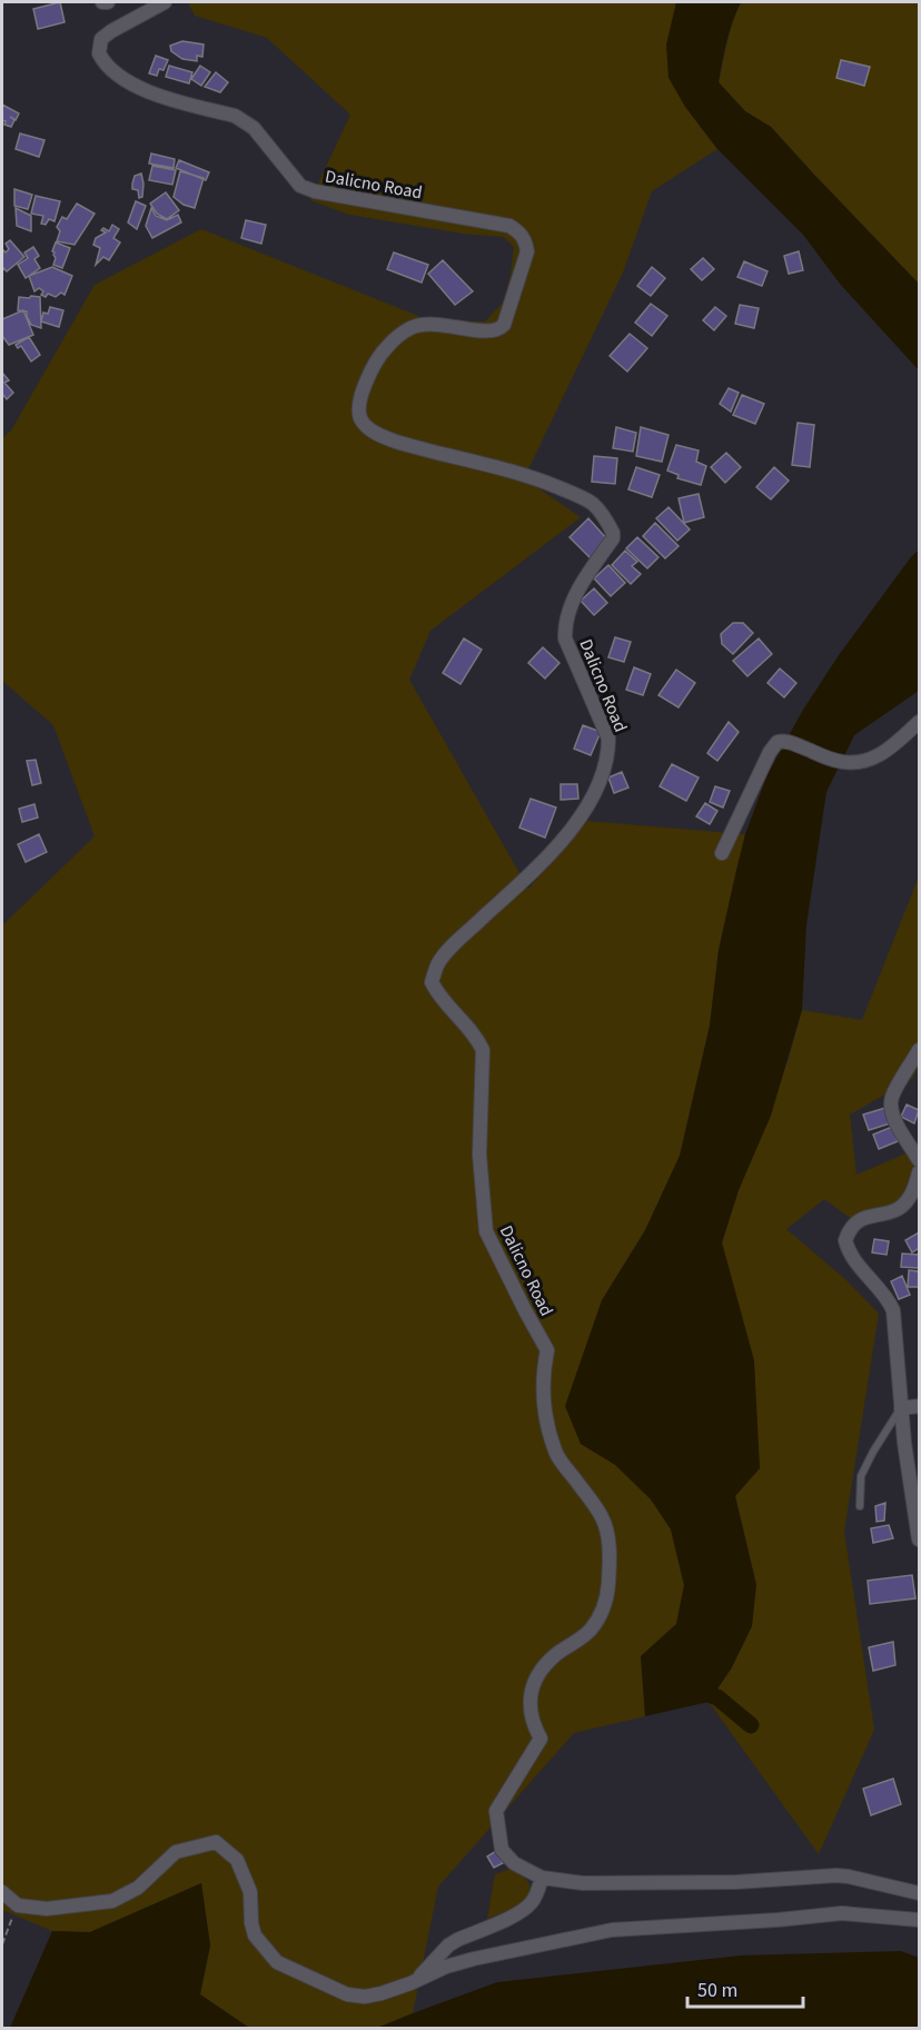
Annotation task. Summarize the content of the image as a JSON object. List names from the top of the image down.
{
  "streets": {
    "street": ["Dalicno Road"]
  },
  "scale_bar": "50 m"
}
